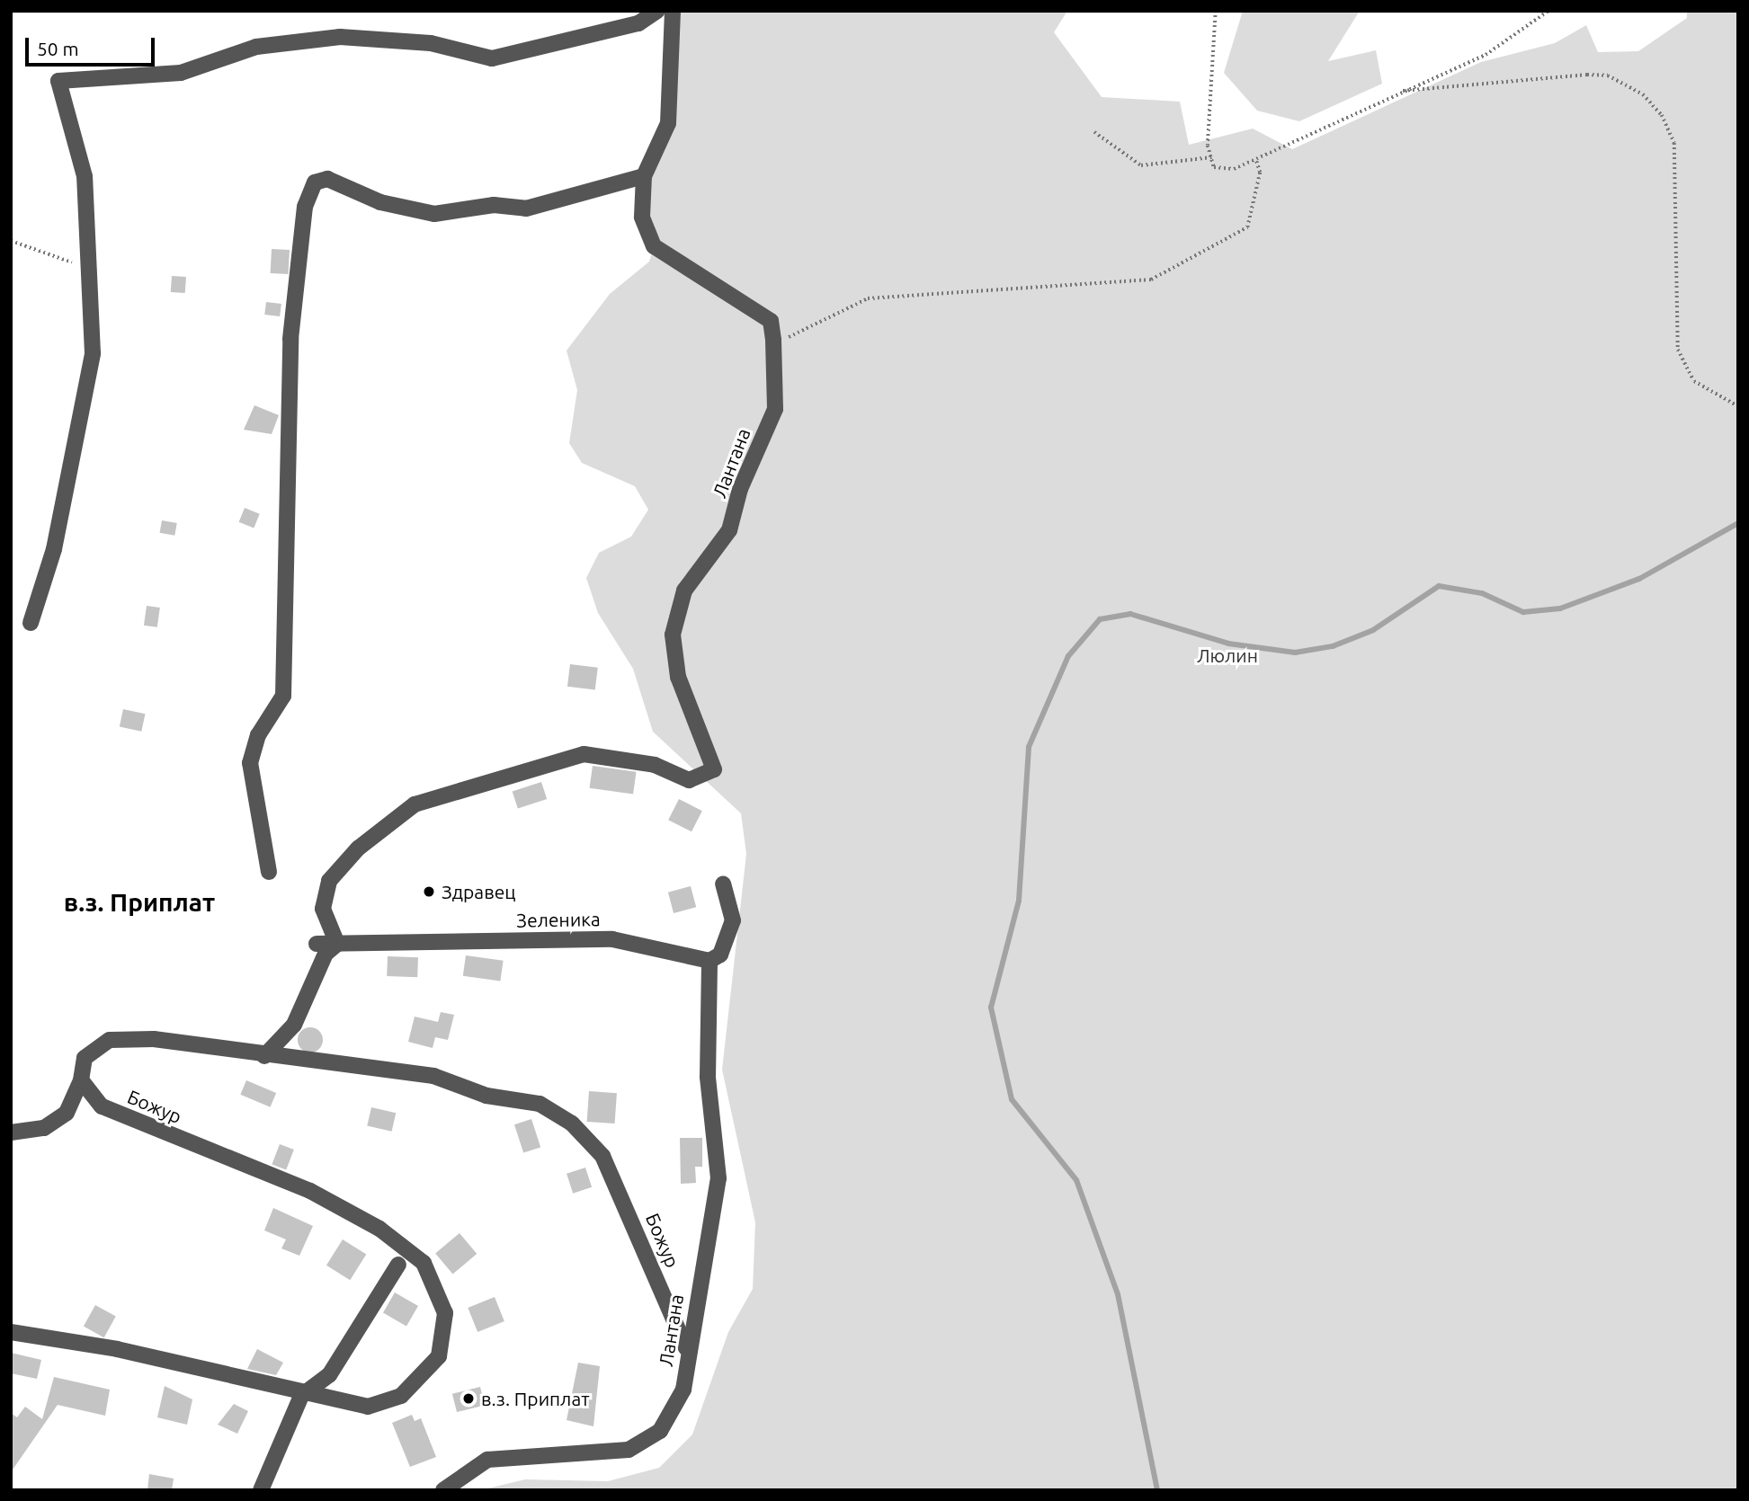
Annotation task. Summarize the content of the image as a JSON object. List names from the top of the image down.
{
  "streets": {
    "street": ["Лантана", "Зеленика", "Божур"]
  },
  "crossings": [
    ["Лантана", "Зеленика"],
    ["Лантана", "Божур"]
  ],
  "districts": ["в.з. Приплат"],
  "parks": ["Люлин"],
  "places": ["Здравец", "в.з. Приплат"],
  "scale_bar": "50 m"
}
